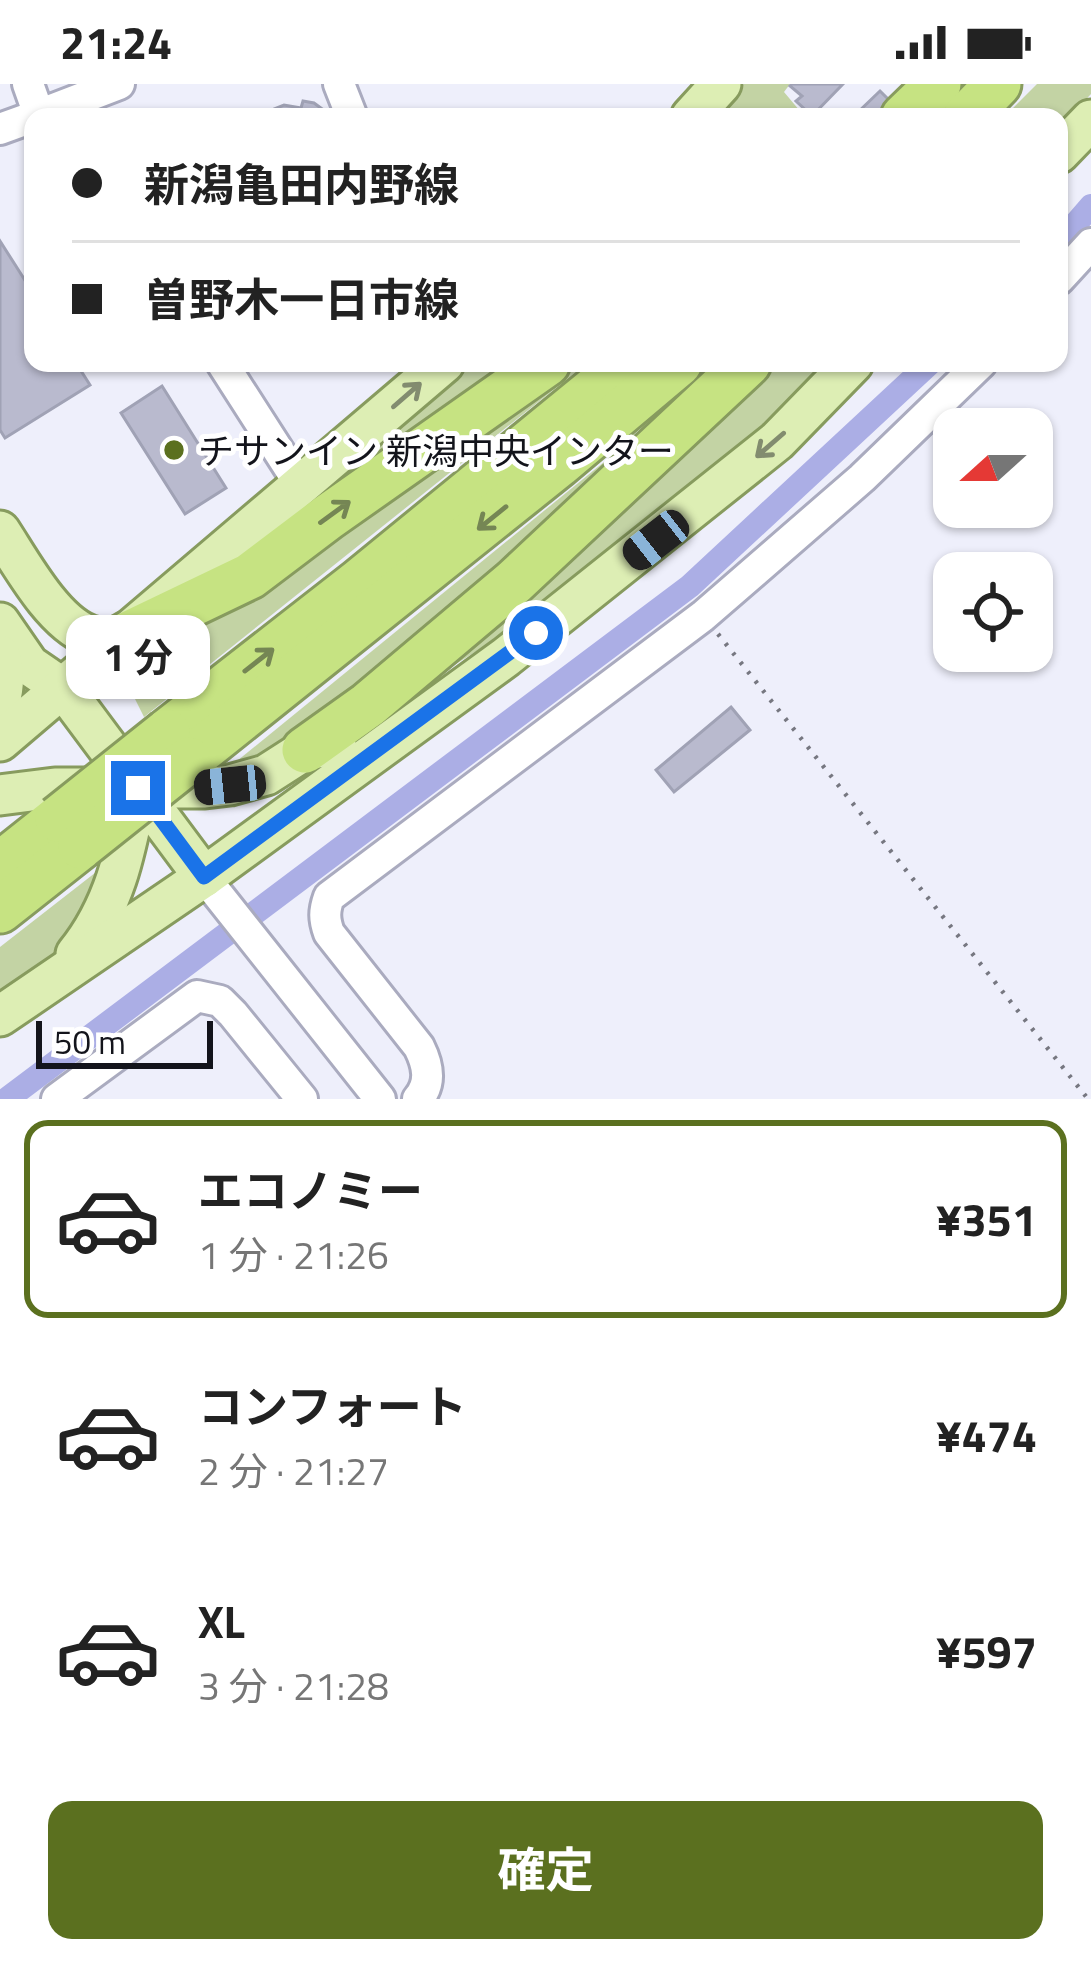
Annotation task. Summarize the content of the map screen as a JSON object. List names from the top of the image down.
{
  "places": ["チサンイン 新潟中央インター"],
  "scale_bar": "50 m",
  "north": "left",
  "page": {
    "status": "21:24",
    "banner": ["新潟亀田内野線", "曽野木一日市線"],
    "bubble": "1 分",
    "scale": "50 m",
    "list": [
      {
        "name": "エコノミー",
        "note": "1 分 · 21:26",
        "value": "¥351"
      },
      {
        "name": "コンフォート",
        "note": "2 分 · 21:27",
        "value": "¥474"
      },
      {
        "name": "XL",
        "note": "3 分 · 21:28",
        "value": "¥597"
      }
    ],
    "buttons": "確定"
  }
}
